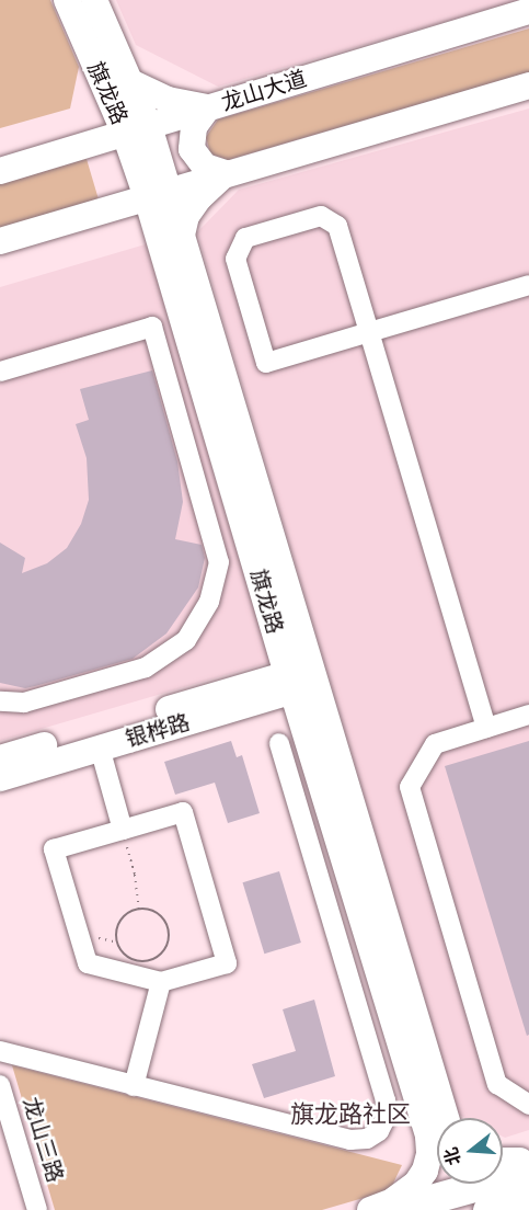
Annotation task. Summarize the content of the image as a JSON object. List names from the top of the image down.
{
  "streets": {
    "main road": ["龙山大道", "旗龙路", "银桦路"],
    "street": ["龙山三路"]
  },
  "crossings": [
    ["龙山大道", "旗龙路"]
  ],
  "districts": ["旗龙路社区"],
  "north": "left"
}
